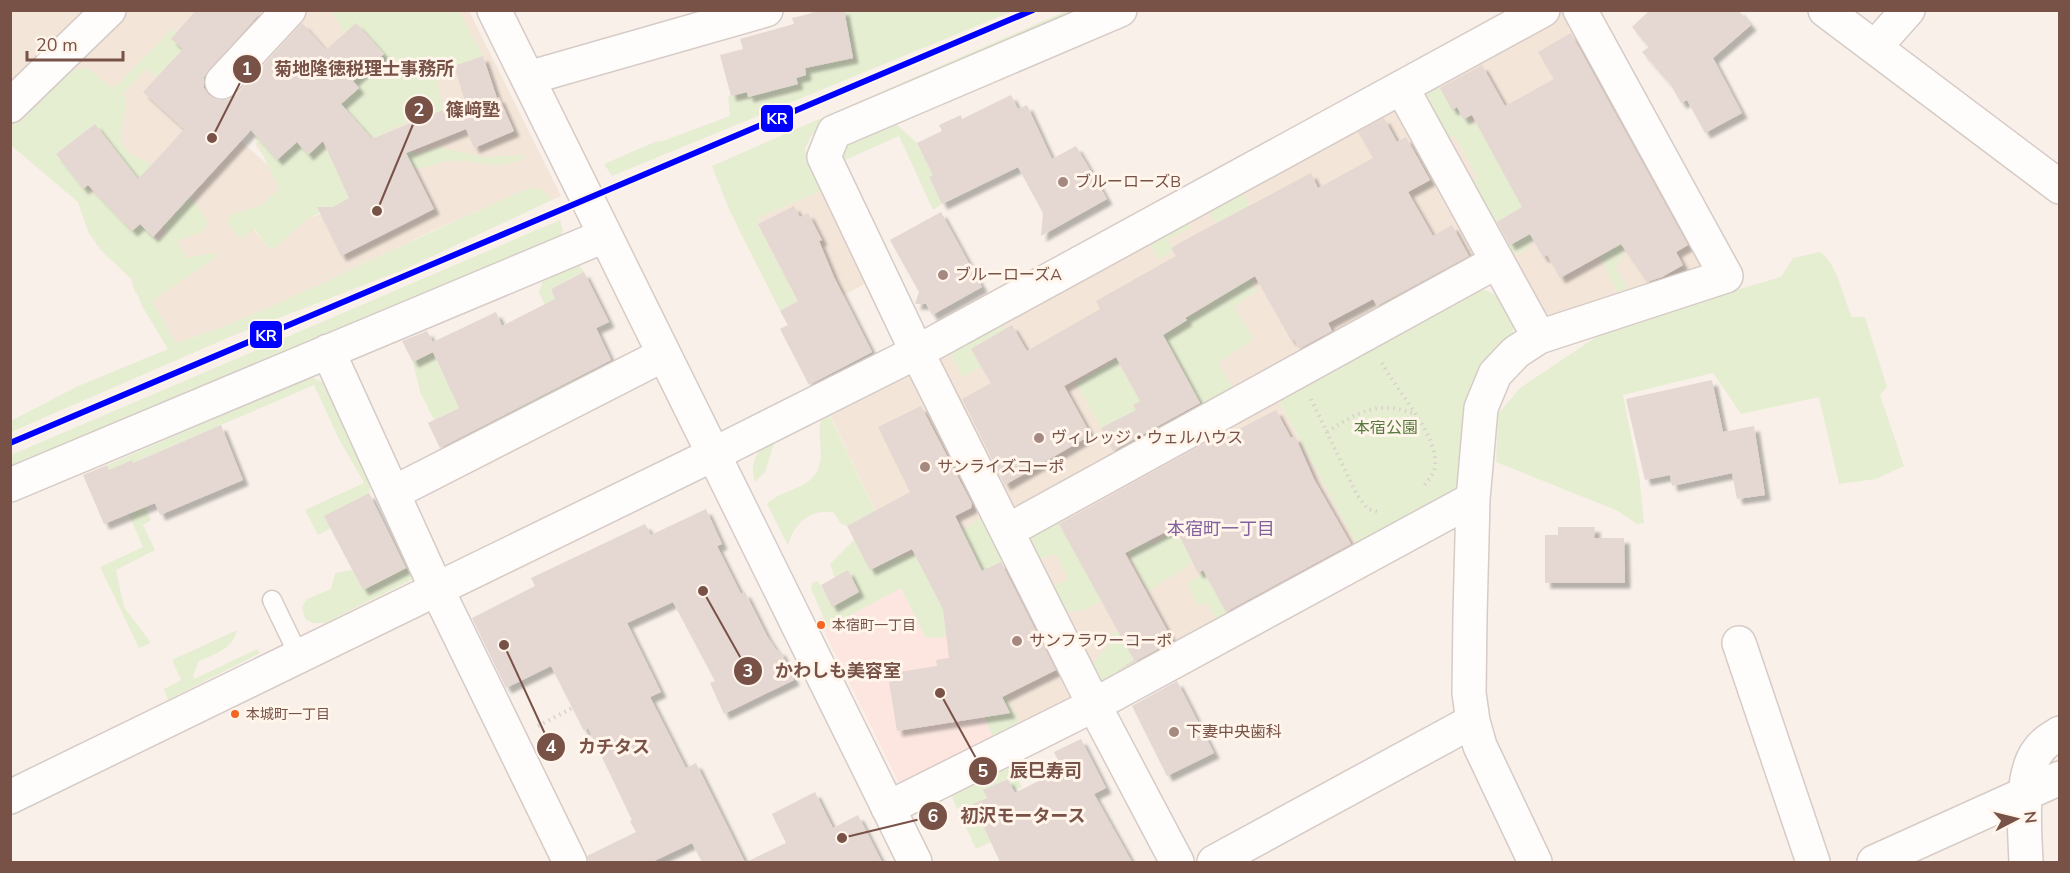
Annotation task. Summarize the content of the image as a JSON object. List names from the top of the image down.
{
  "districts": ["本宿町一丁目"],
  "parks": ["本宿公園"],
  "places": [
    "菊地隆徳税理士事務所",
    "ブルーローズB",
    "篠﨑塾",
    "ブルーローズA",
    "ヴィレッジ・ウェルハウス",
    "サンライズコーポ",
    "かわしも美容室",
    "本宿町一丁目",
    "サンフラワーコーポ",
    "カチタス",
    "辰巳寿司",
    "本城町一丁目",
    "下妻中央歯科",
    "初沢モータース"
  ],
  "lines": ["transit line KR"],
  "scale_bar": "20 m",
  "north": "right"
}
